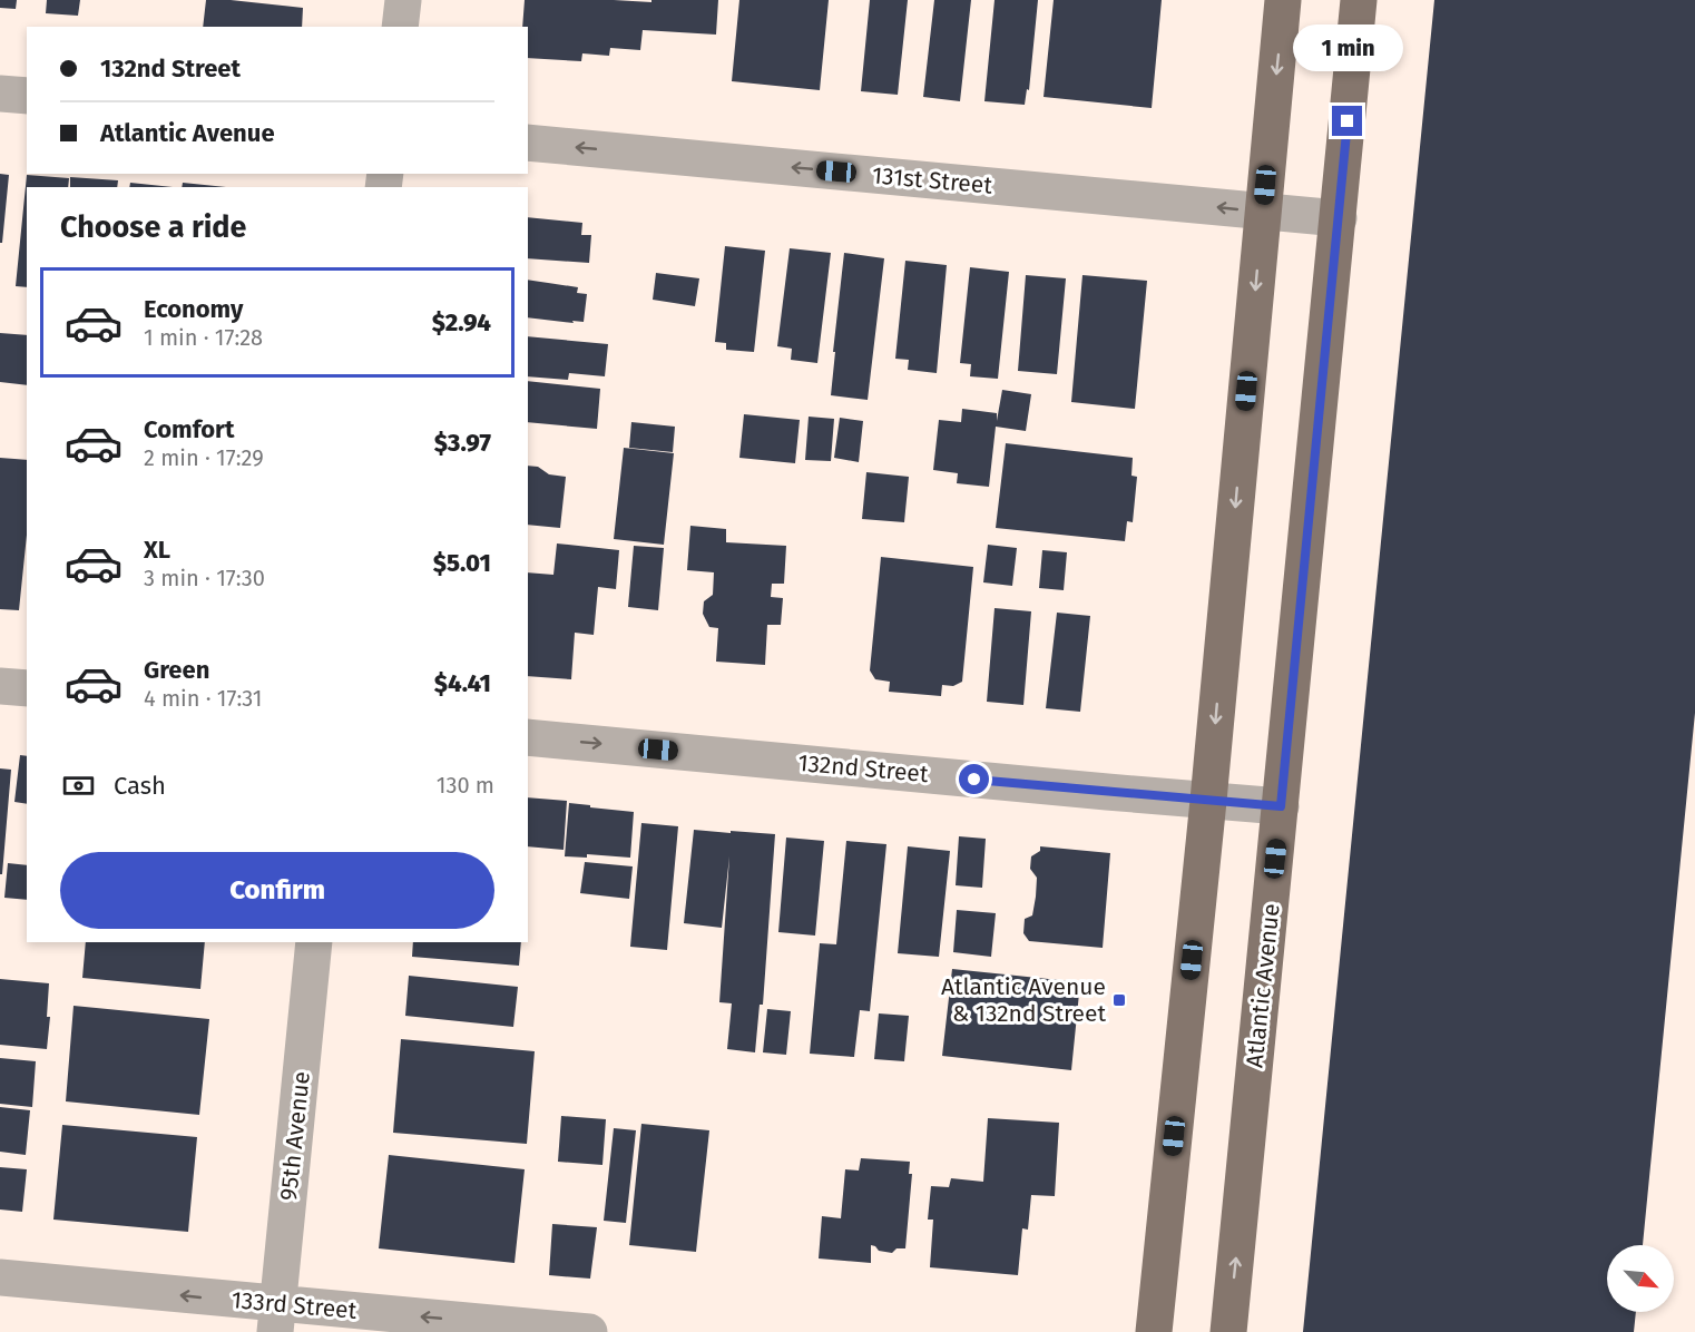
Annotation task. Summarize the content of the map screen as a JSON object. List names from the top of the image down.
{
  "streets": {
    "main road": ["Atlantic Avenue"],
    "street": [
      "131st Street",
      "132nd Street",
      "95th Avenue",
      "133rd Street"
    ]
  },
  "crossings": [
    ["131st Street", "Atlantic Avenue"],
    ["132nd Street", "Atlantic Avenue"],
    ["95th Avenue", "133rd Street"]
  ],
  "one_way": ["131st Street", "132nd Street", "133rd Street"],
  "places": {
    "transit": ["Atlantic Avenue & 132nd Street"]
  },
  "north": "bottom right",
  "page": {
    "bubble": "1 min",
    "banner": ["132nd Street", "Atlantic Avenue"],
    "heading": "Choose a ride",
    "list": [
      {
        "name": "Economy",
        "note": "1 min · 17:28",
        "value": "$2.94"
      },
      {
        "name": "Comfort",
        "note": "2 min · 17:29",
        "value": "$3.97"
      },
      {
        "name": "XL",
        "note": "3 min · 17:30",
        "value": "$5.01"
      },
      {
        "name": "Green",
        "note": "4 min · 17:31",
        "value": "$4.41"
      }
    ],
    "pay": ["Cash", "130 m"],
    "buttons": "Confirm"
  }
}
